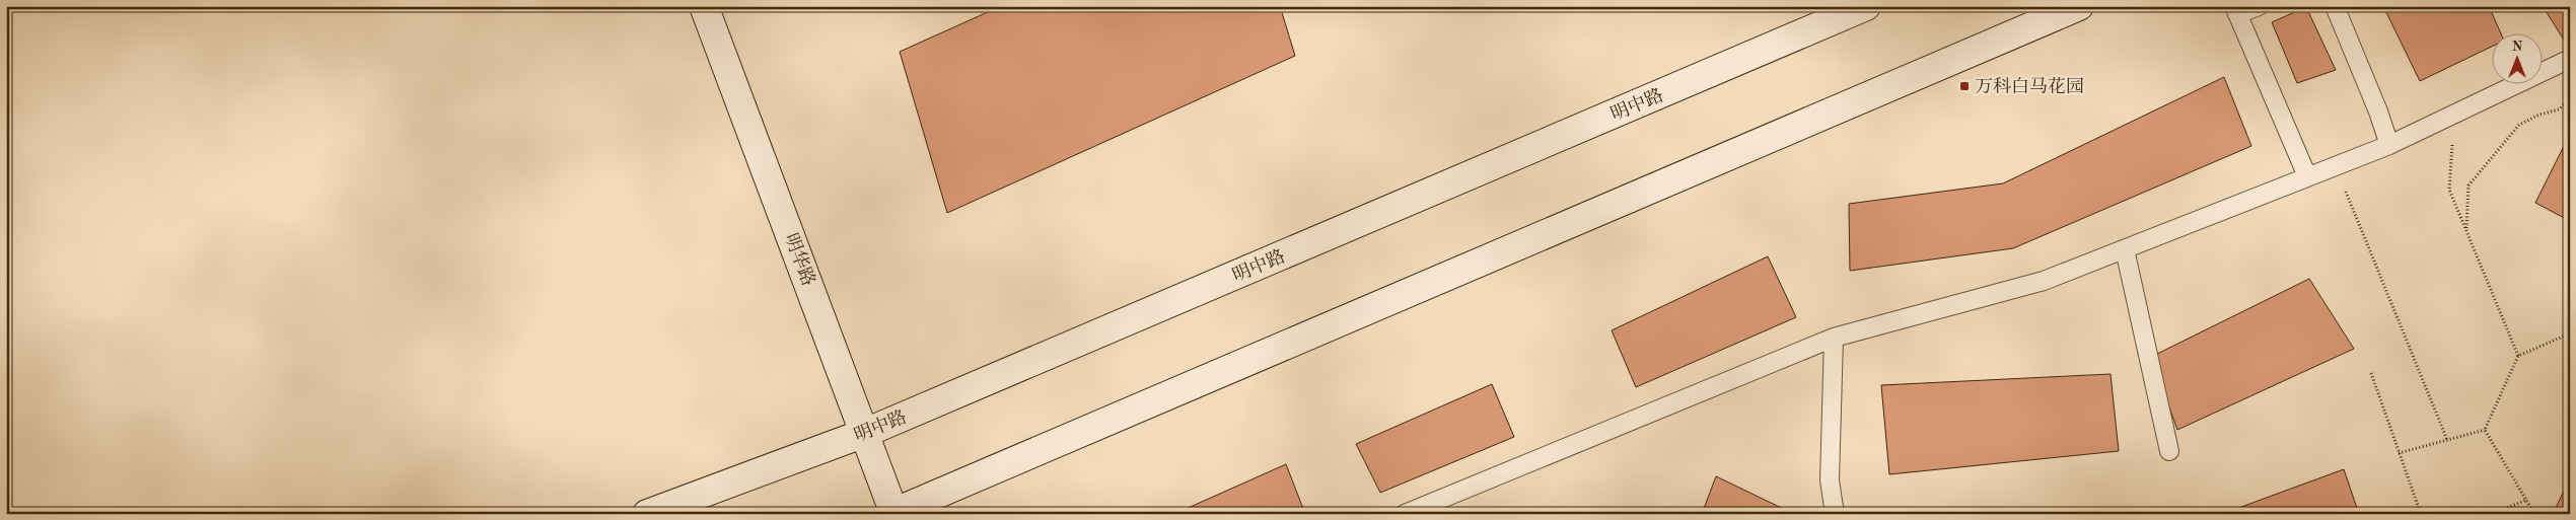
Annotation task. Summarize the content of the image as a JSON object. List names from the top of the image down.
{
  "streets": {
    "main road": ["明中路", "明华路"]
  },
  "crossings": [
    ["明中路", "明华路"]
  ],
  "places": {
    "transit": ["万科白马花园"]
  },
  "north": "top"
}
